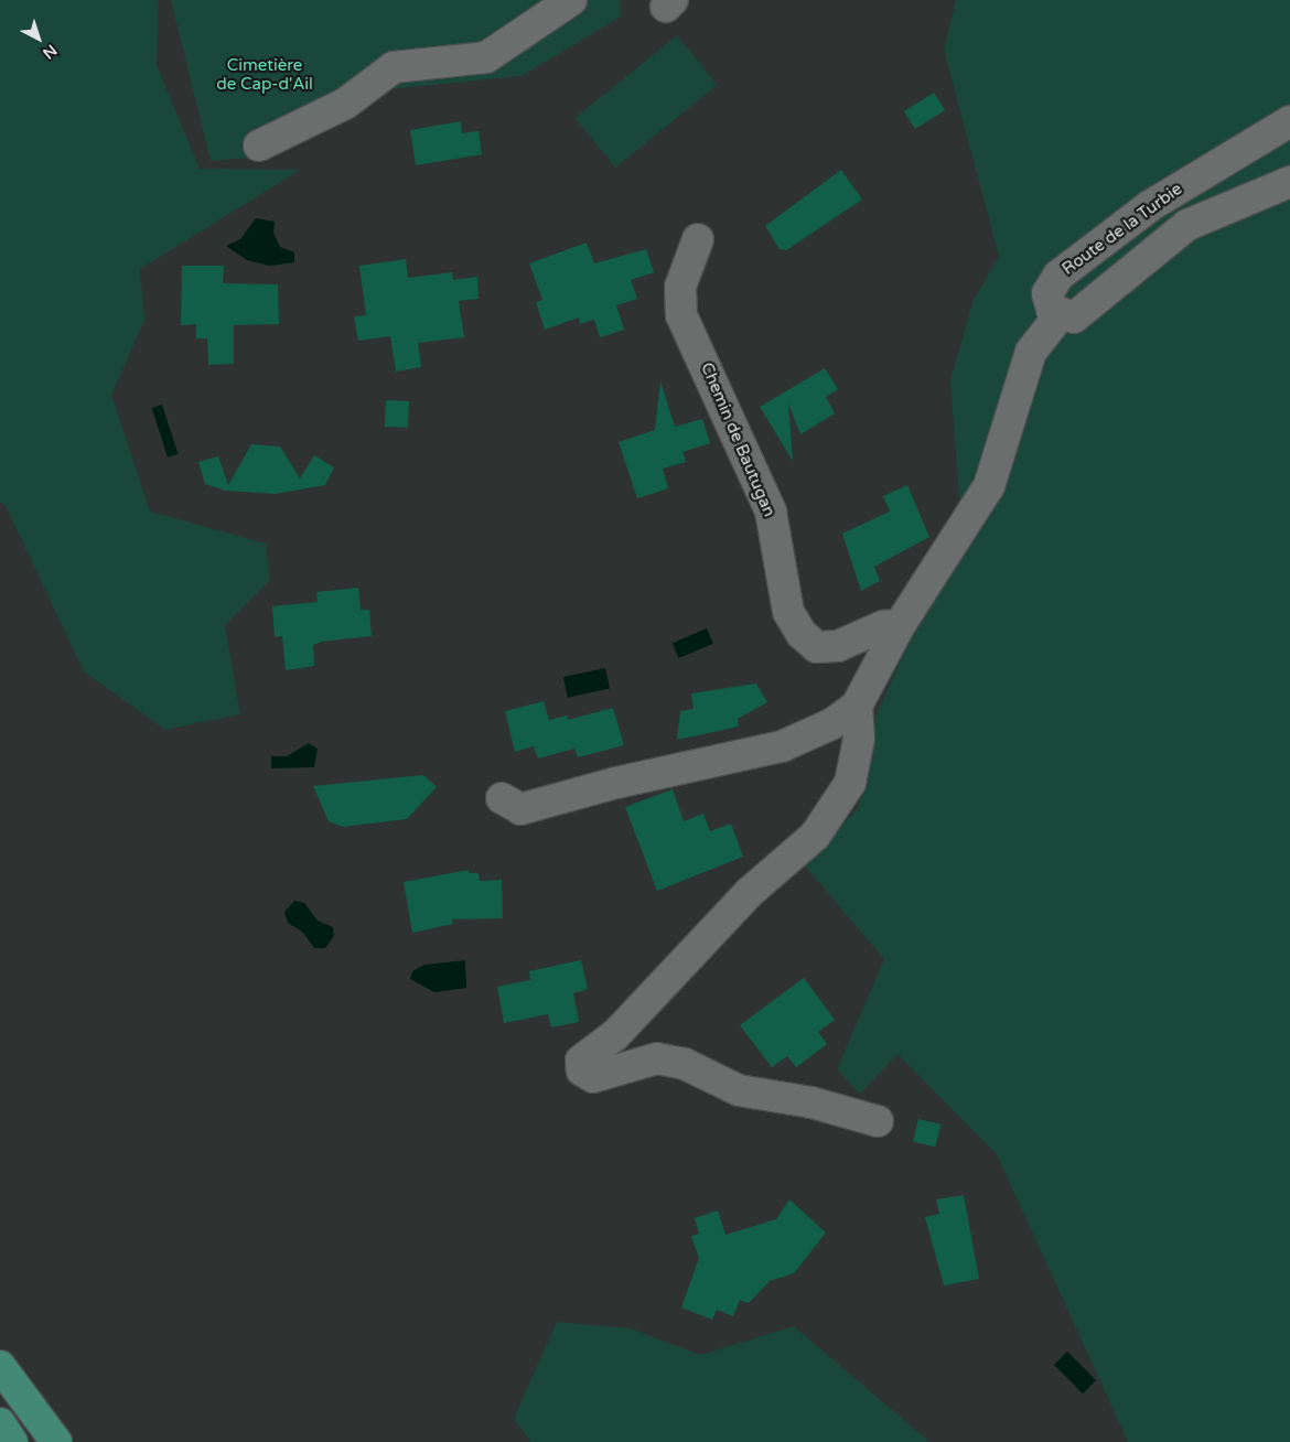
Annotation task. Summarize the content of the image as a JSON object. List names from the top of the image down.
{
  "streets": {
    "street": ["Route de la Turbie", "Chemin de Bautugan"]
  },
  "parks": ["Cimetière de Cap-d'Ail"],
  "north": "bottom right"
}
